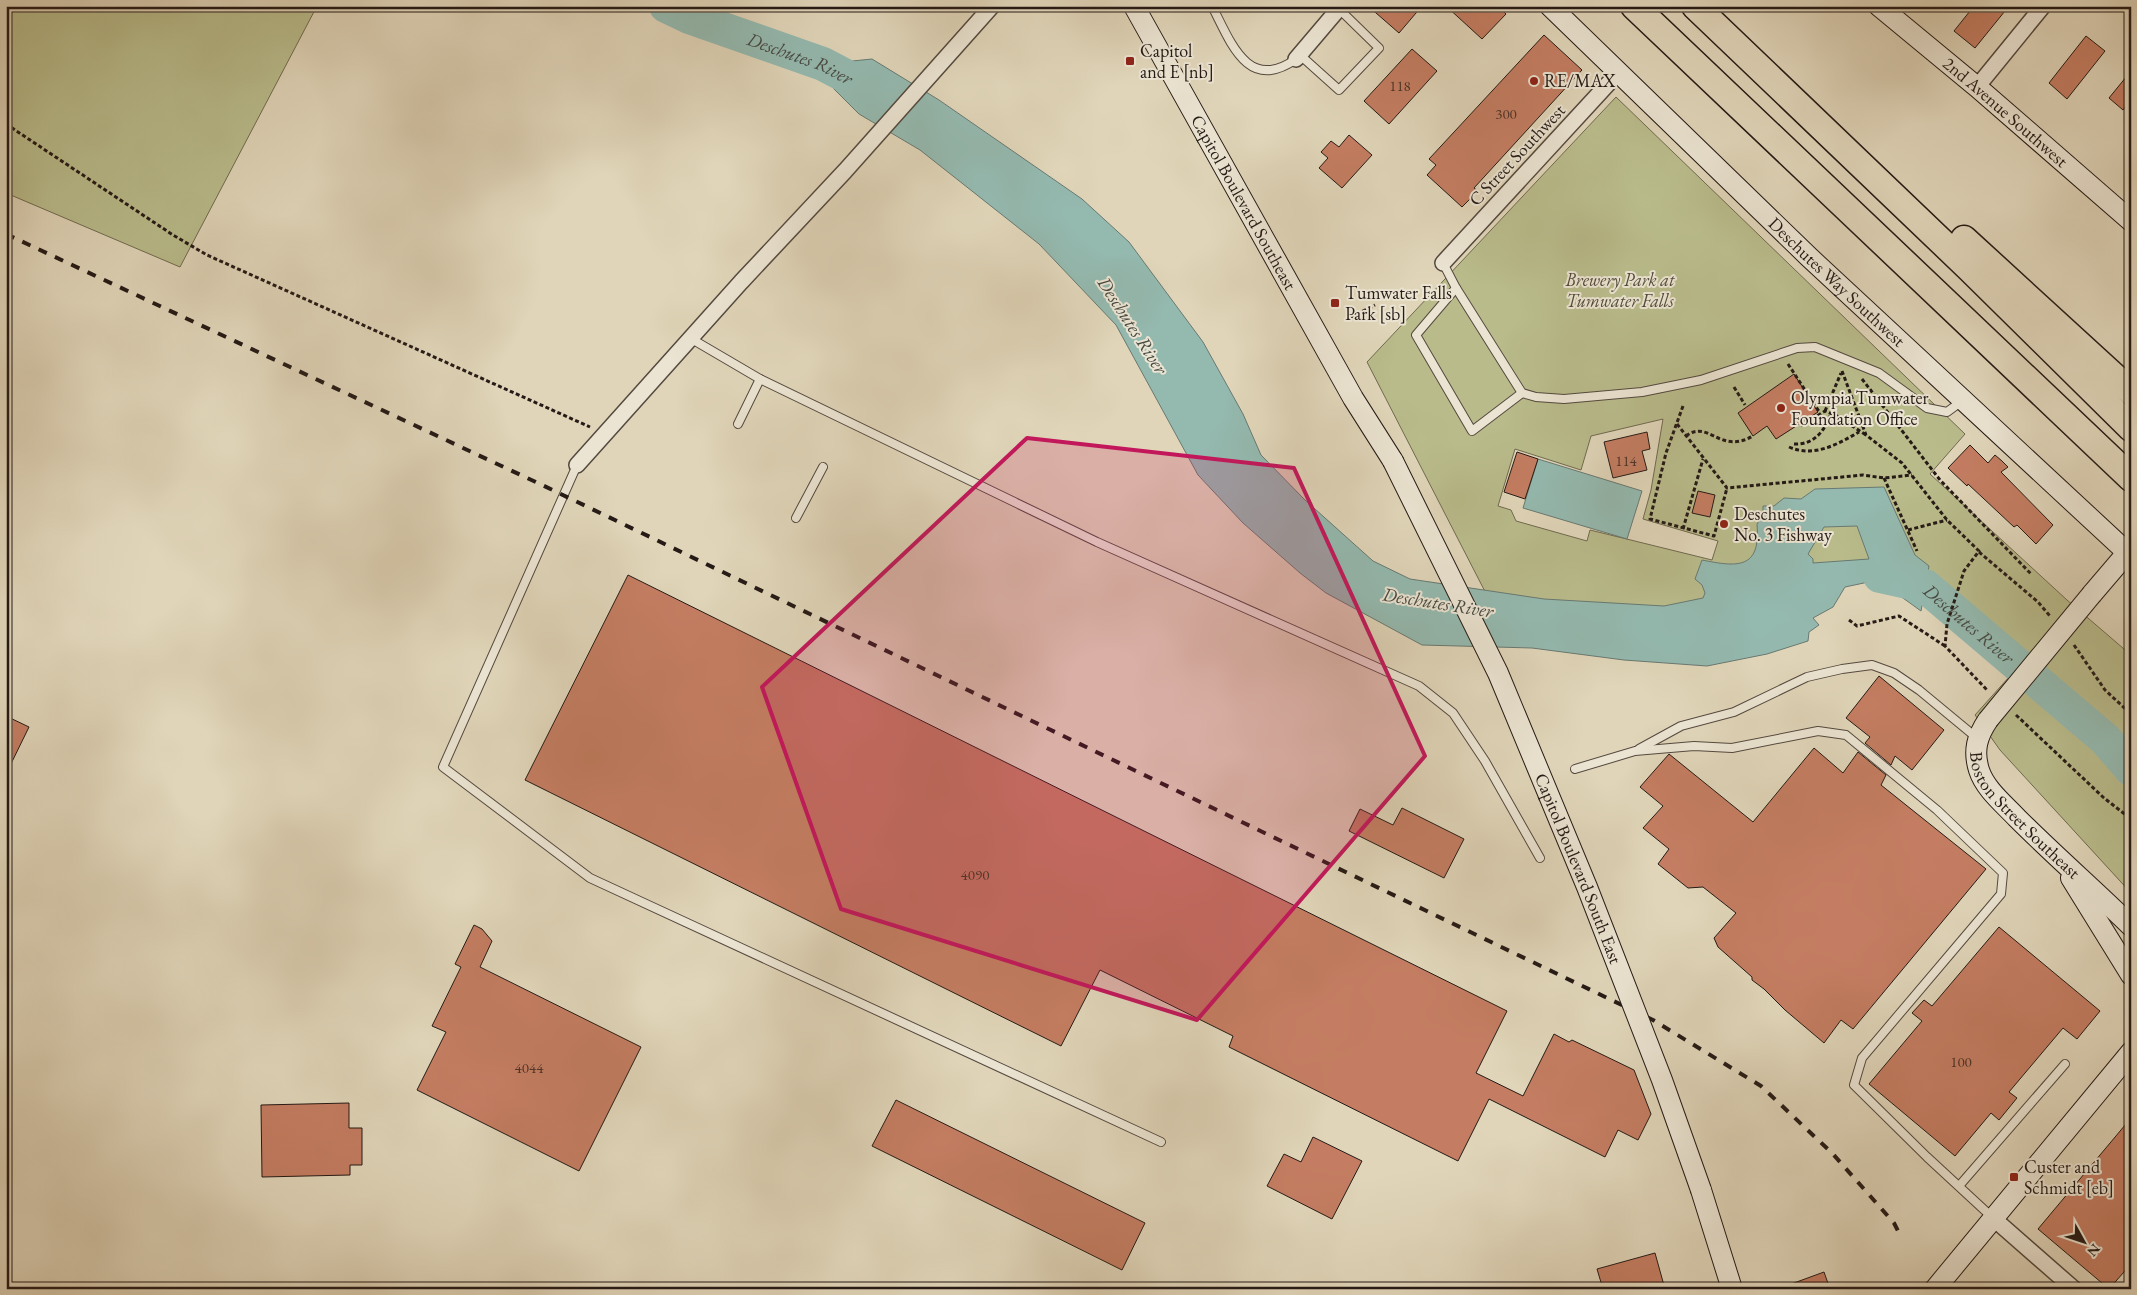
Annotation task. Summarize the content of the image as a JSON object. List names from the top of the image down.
{
  "streets": {
    "main road": [
      "2nd Avenue Southwest",
      "Capitol Boulevard Southeast",
      "Deschutes Way Southwest",
      "Boston Street Southeast",
      "Capitol Boulevard South East"
    ],
    "street": ["C Street Southwest"]
  },
  "crossings": [
    ["C Street Southwest", "Deschutes Way Southwest"],
    ["Capitol Boulevard Southeast", "Capitol Boulevard South East"],
    ["Deschutes Way Southwest", "Boston Street Southeast"]
  ],
  "water": ["Deschutes River"],
  "parks": ["Brewery Park at Tumwater Falls"],
  "places": {
    "transit": ["Capitol and E [nb]", "Tumwater Falls Park [sb]", "Custer and Schmidt [eb]"],
    "other": ["RE/MAX", "Olympia Tumwater Foundation Office", "Deschutes No. 3 Fishway"]
  },
  "house_numbers": [
    "118",
    "300",
    "114",
    "4090",
    "100",
    "4044"
  ],
  "north": "bottom right"
}
